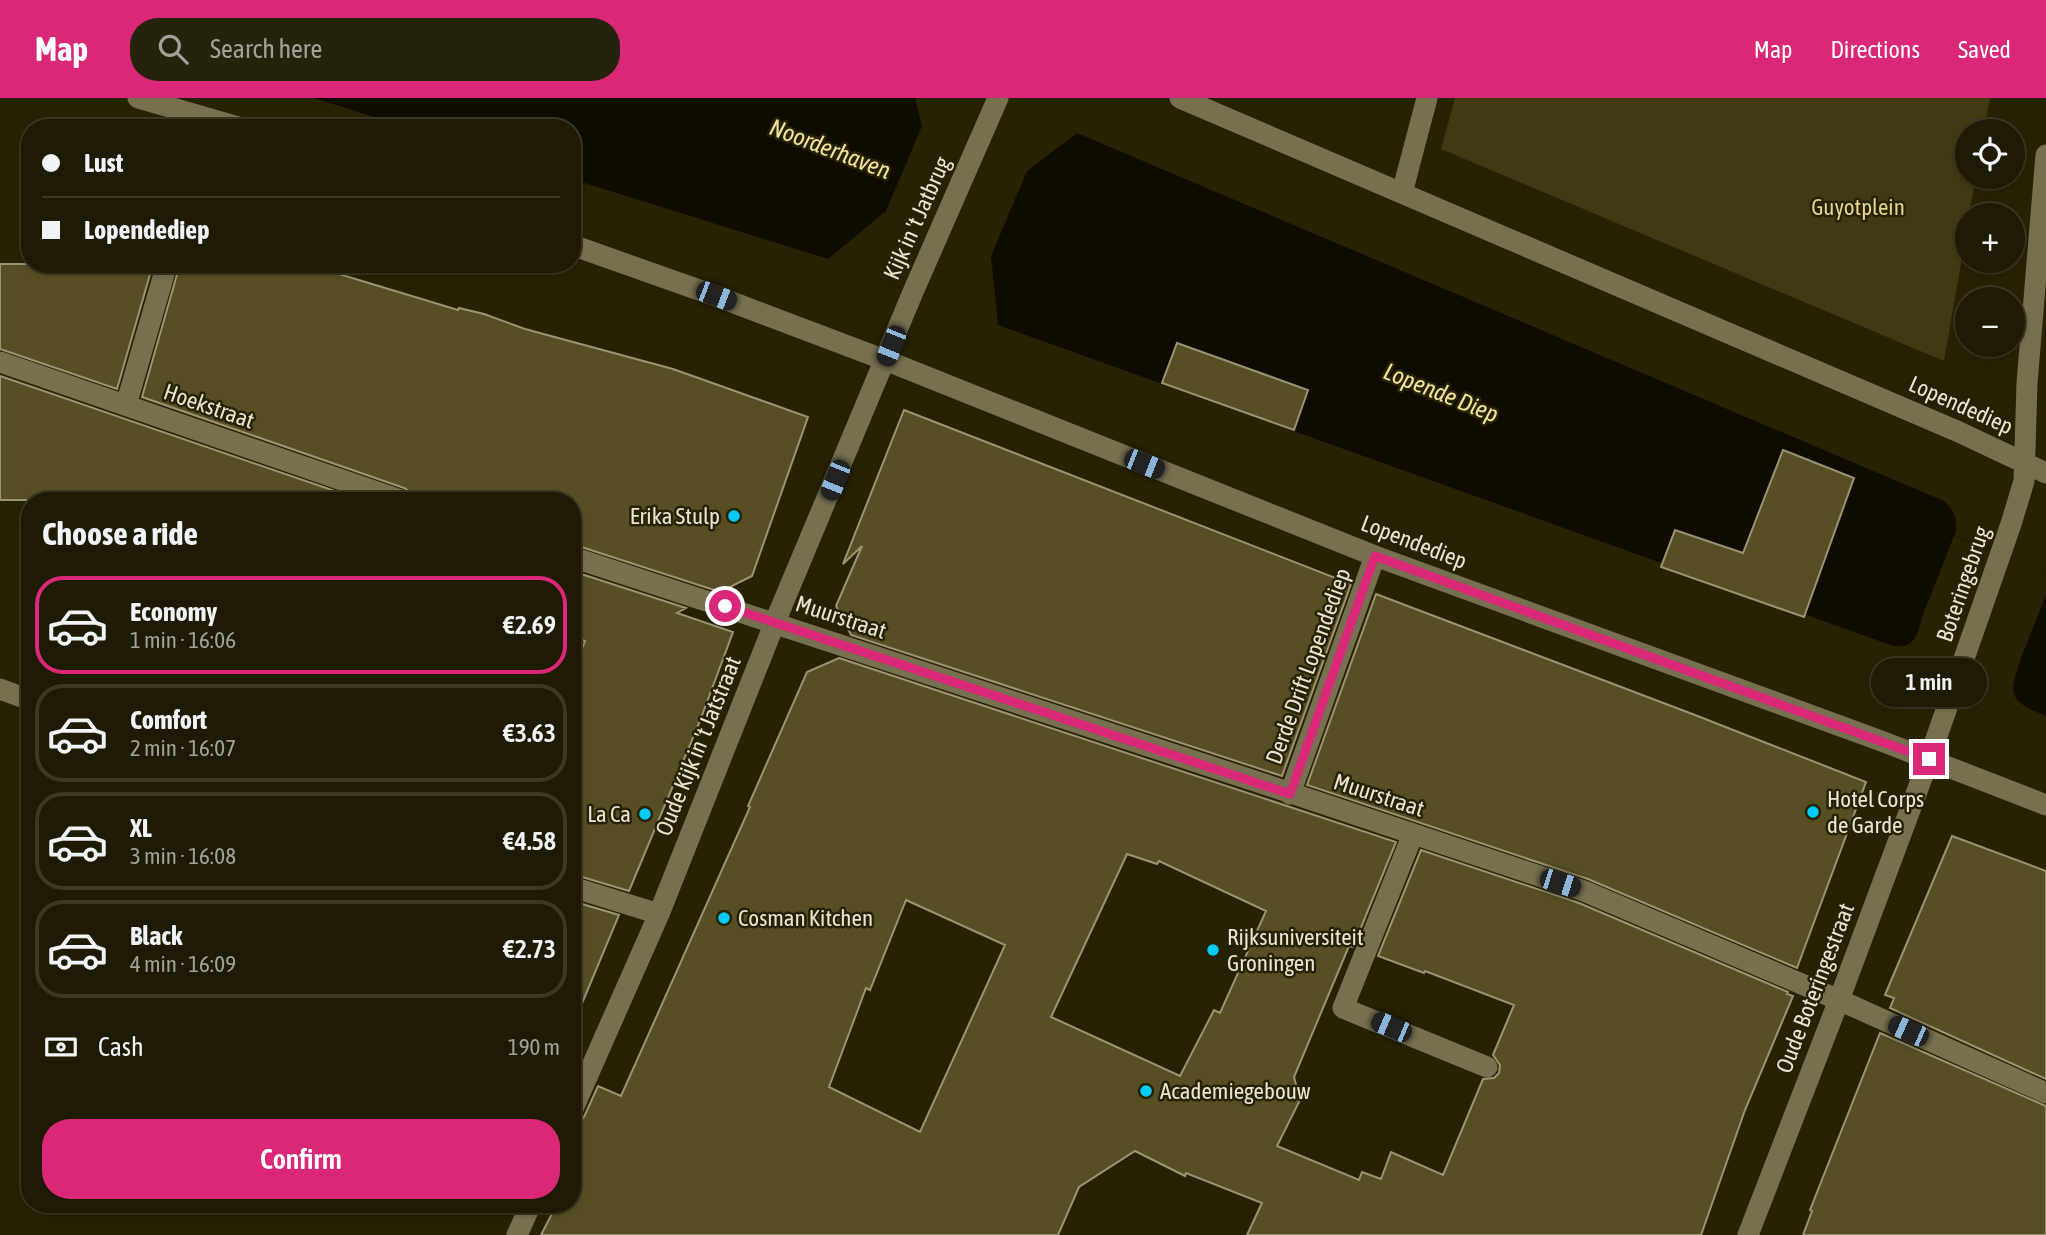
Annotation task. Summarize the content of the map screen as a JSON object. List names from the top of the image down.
{
  "streets": {
    "street": [
      "Kijk in 't Jatbrug",
      "Lopendediep",
      "Hoekstraat",
      "Boteringebrug",
      "Muurstraat",
      "Derde Drift Lopendediep",
      "Oude Kijk in 't Jatstraat",
      "Oude Boteringestraat"
    ]
  },
  "crossings": [
    ["Kijk in 't Jatbrug", "Lopendediep"],
    ["Kijk in 't Jatbrug", "Oude Kijk in 't Jatstraat"],
    ["Lopendediep", "Boteringebrug"],
    ["Lopendediep", "Derde Drift Lopendediep"],
    ["Lopendediep", "Oude Kijk in 't Jatstraat"],
    ["Lopendediep", "Oude Boteringestraat"],
    ["Boteringebrug", "Oude Boteringestraat"],
    ["Muurstraat", "Derde Drift Lopendediep"],
    ["Muurstraat", "Oude Kijk in 't Jatstraat"],
    ["Muurstraat", "Oude Boteringestraat"]
  ],
  "water": ["Noorderhaven", "Lopende Diep"],
  "parks": ["Guyotplein"],
  "places": [
    "Erika Stulp",
    "Hotel Corps de Garde",
    "La Ca",
    "Cosman Kitchen",
    "Rijksuniversiteit Groningen",
    "Academiegebouw"
  ],
  "page": {
    "header": "Map",
    "search": "Search here",
    "nav": ["Map", "Directions", "Saved"],
    "map_buttons": ["+", "−"],
    "banner": ["Lust", "Lopendediep"],
    "heading": "Choose a ride",
    "list": [
      {
        "name": "Economy",
        "note": "1 min · 16:06",
        "value": "€2.69"
      },
      {
        "name": "Comfort",
        "note": "2 min · 16:07",
        "value": "€3.63"
      },
      {
        "name": "XL",
        "note": "3 min · 16:08",
        "value": "€4.58"
      },
      {
        "name": "Black",
        "note": "4 min · 16:09",
        "value": "€2.73"
      }
    ],
    "bubble": "1 min",
    "pay": ["Cash", "190 m"],
    "buttons": "Confirm"
  }
}
